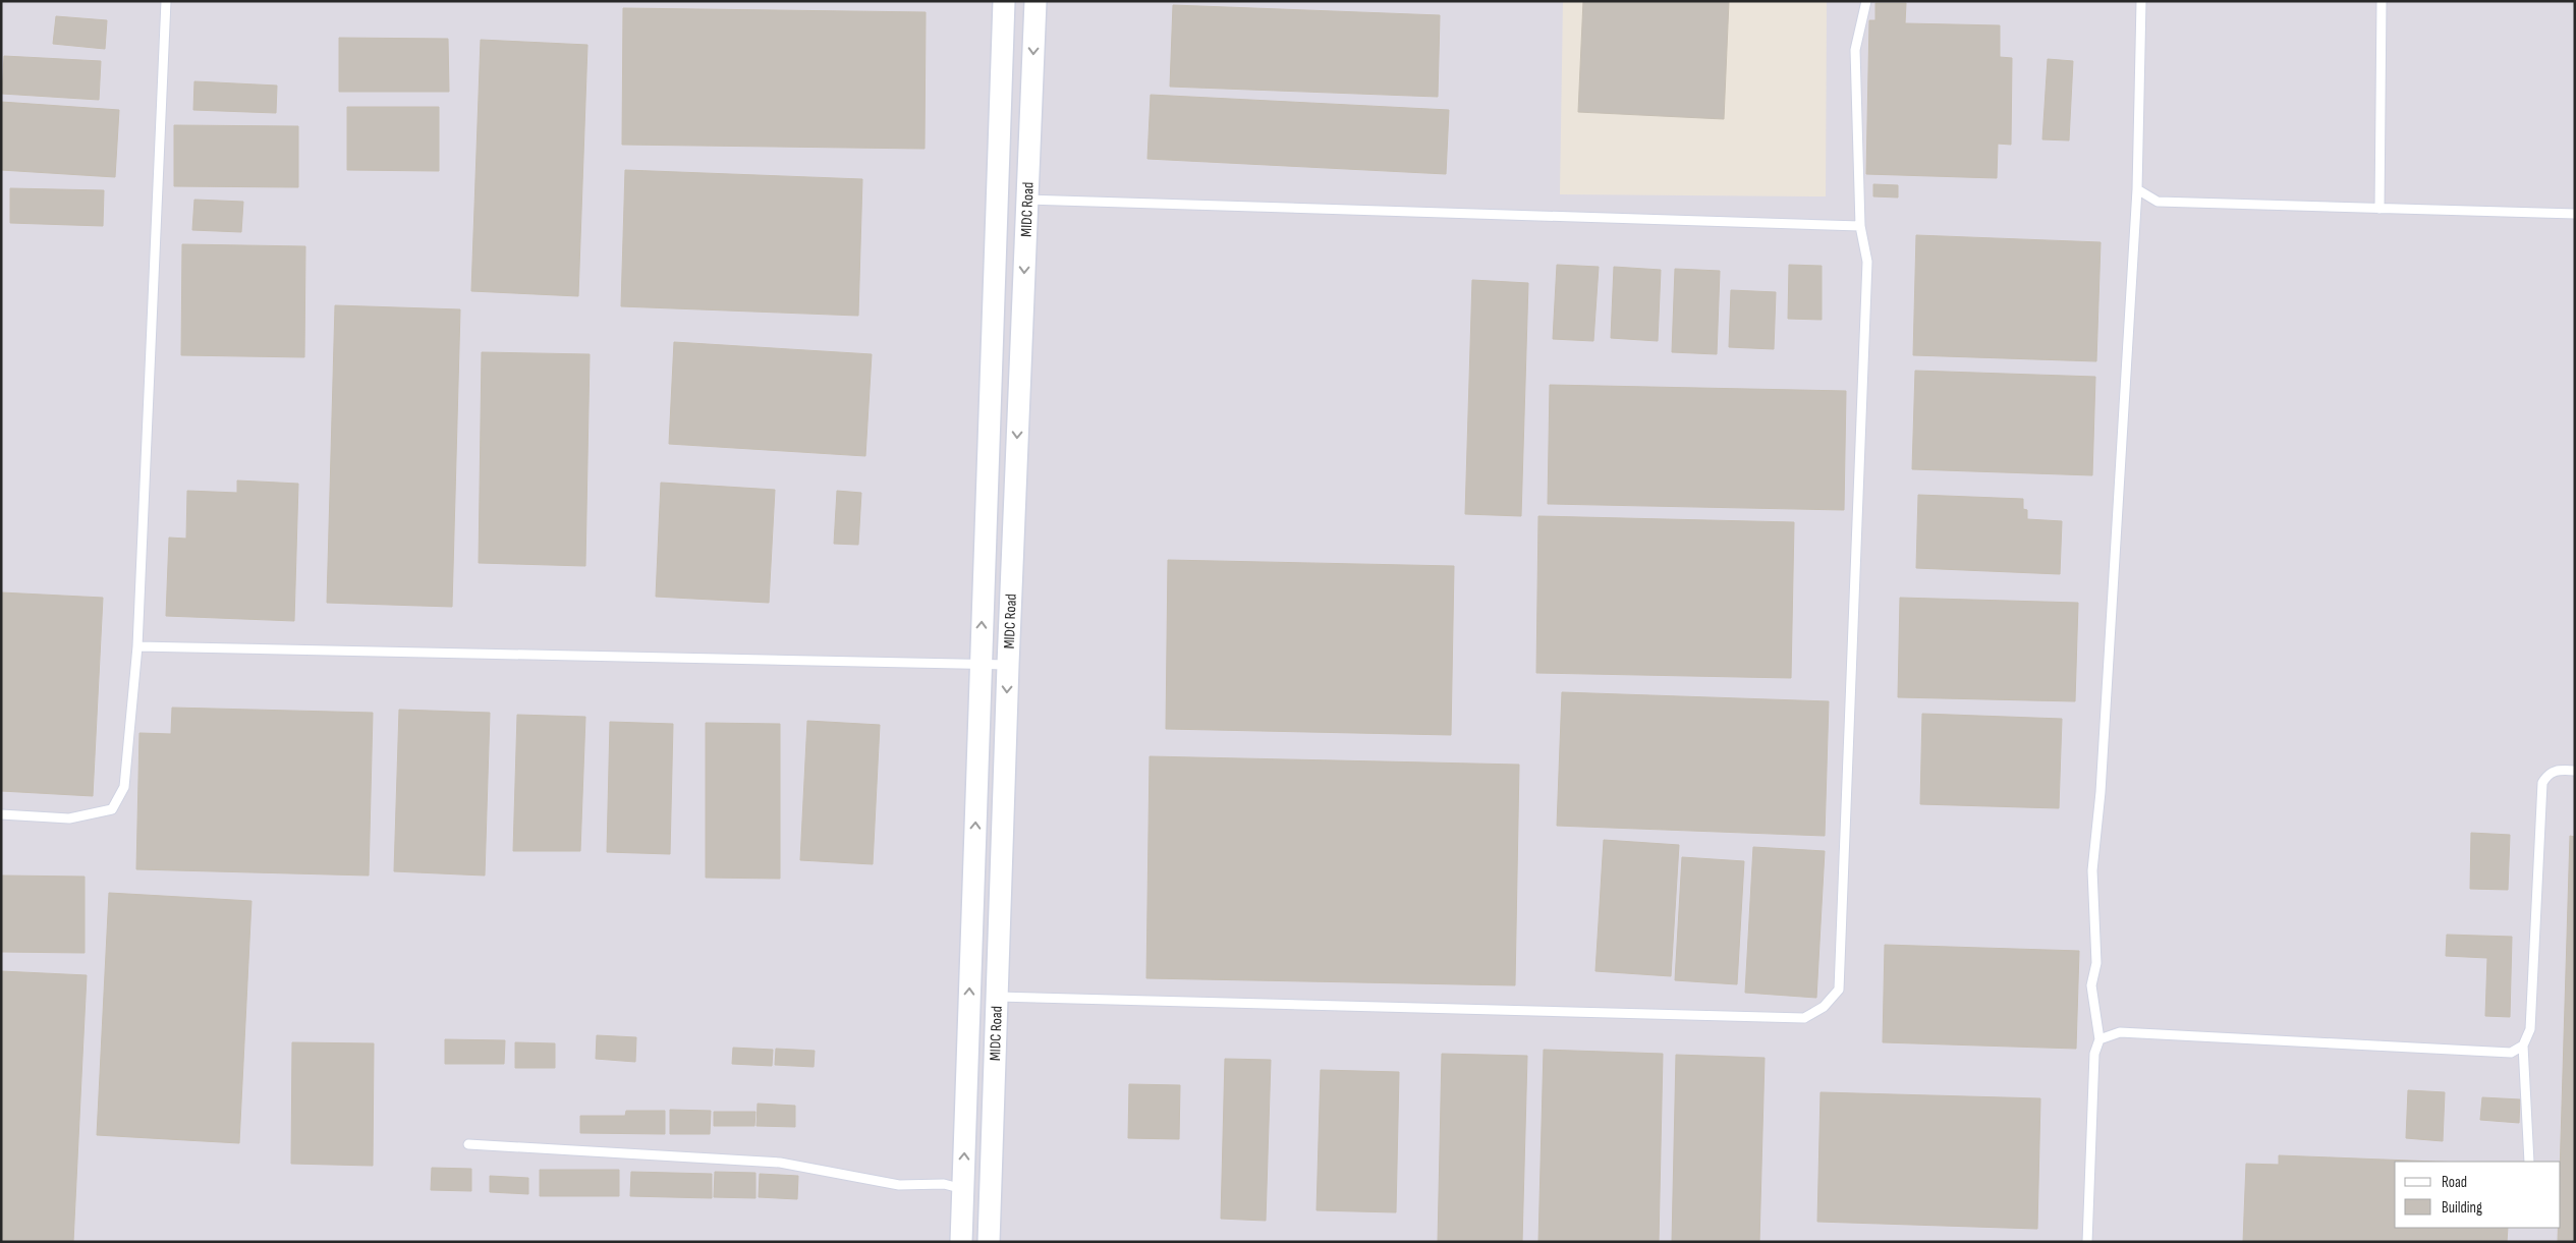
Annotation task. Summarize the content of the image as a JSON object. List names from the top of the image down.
{
  "streets": {
    "street": ["MIDC Road"]
  },
  "legend": ["Road", "Building"]
}
